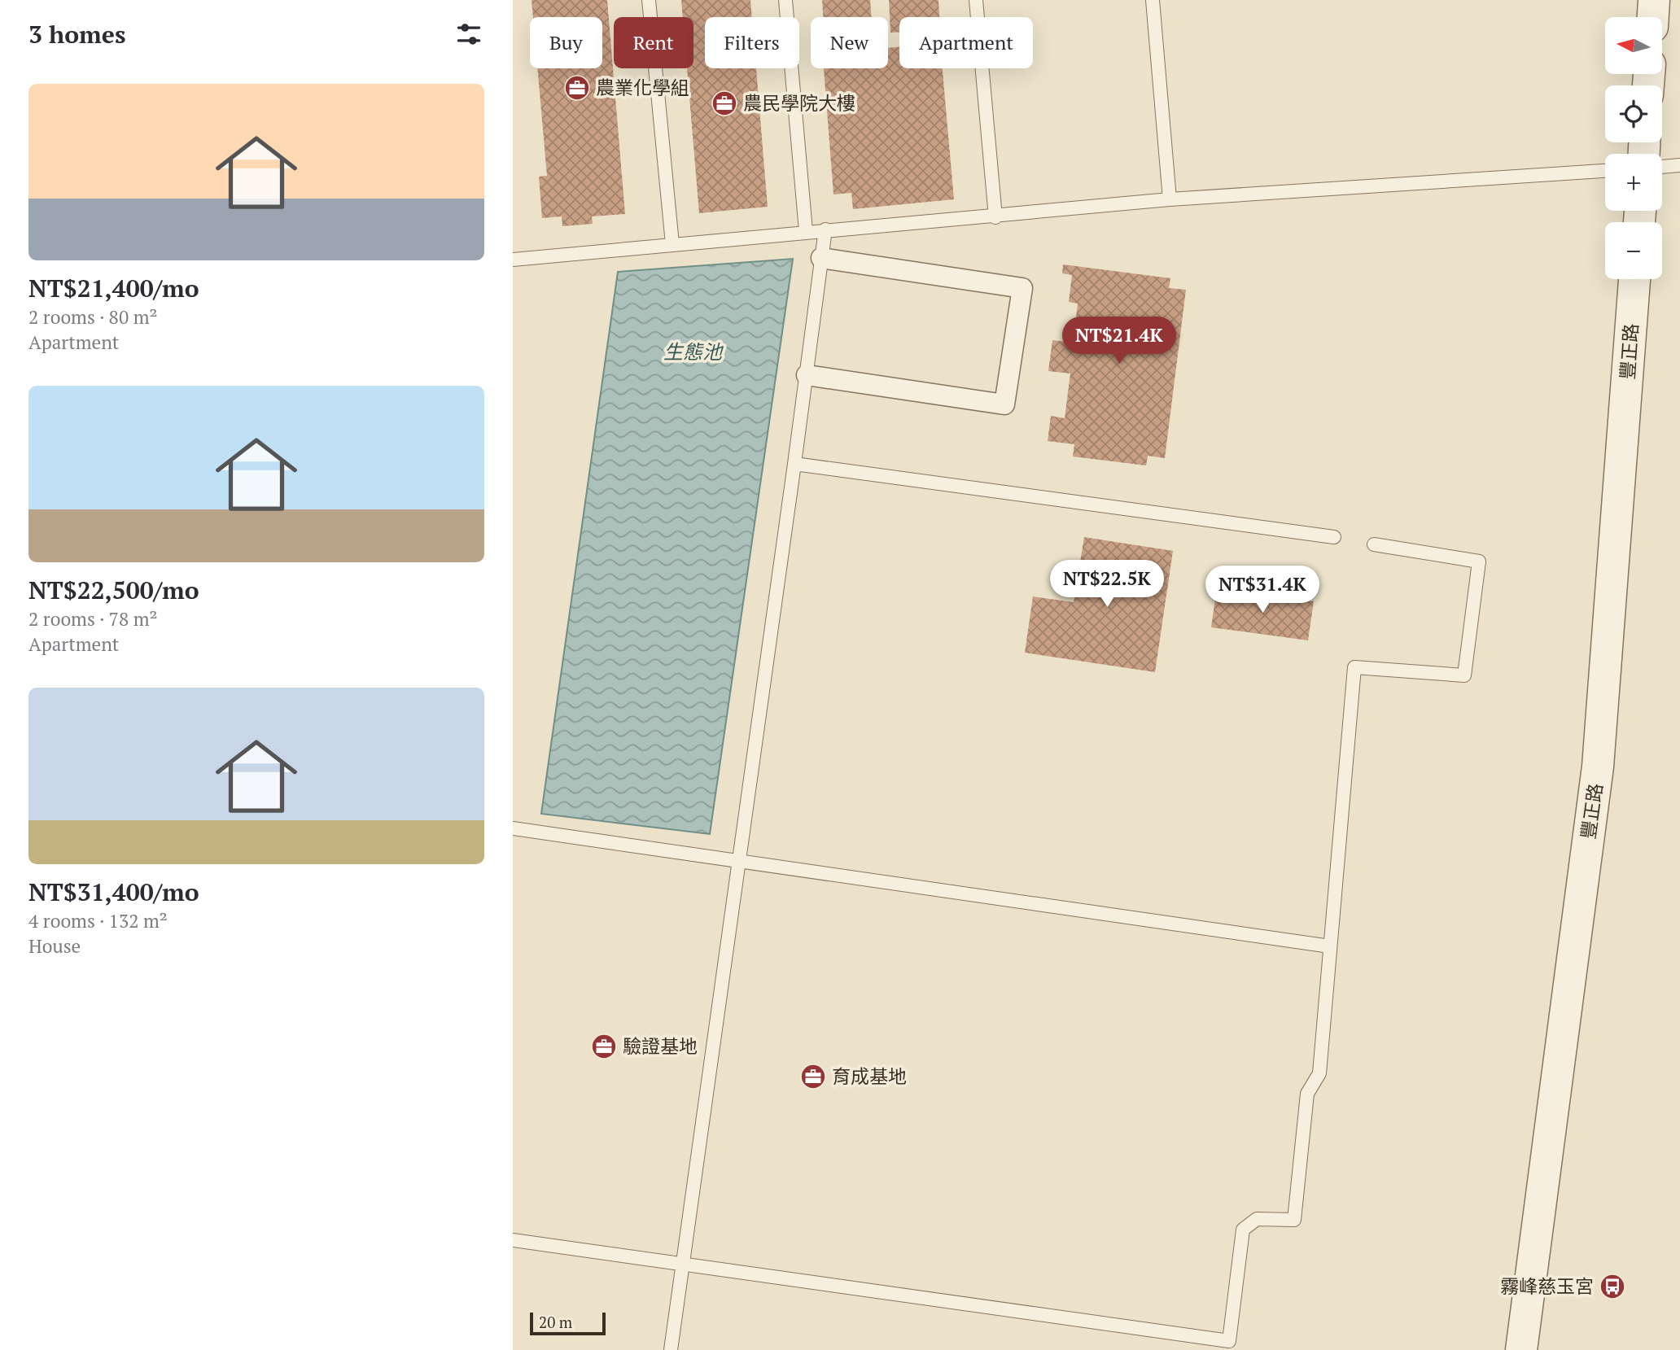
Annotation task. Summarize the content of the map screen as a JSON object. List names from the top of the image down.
{
  "streets": {
    "street": ["豐正路"]
  },
  "water": ["生態池"],
  "places": {
    "office": [
      "農業化學組",
      "農民學院大樓",
      "驗證基地",
      "育成基地"
    ],
    "bus stop": ["霧峰慈玉宮"]
  },
  "scale_bar": "20 m",
  "north": "left",
  "page": {
    "heading": "3 homes",
    "map_buttons": ["+", "−"],
    "chip": [
      "Buy",
      "Rent",
      "Filters",
      "New",
      "Apartment"
    ],
    "list": [
      {
        "name": "NT$21,400/mo",
        "note": "2 rooms · 80 m² · Apartment"
      },
      {
        "name": "NT$22,500/mo",
        "note": "2 rooms · 78 m² · Apartment"
      },
      {
        "name": "NT$31,400/mo",
        "note": "4 rooms · 132 m² · House"
      }
    ],
    "price": ["NT$21.4K", "NT$22.5K", "NT$31.4K"],
    "scale": "20 m"
  }
}
